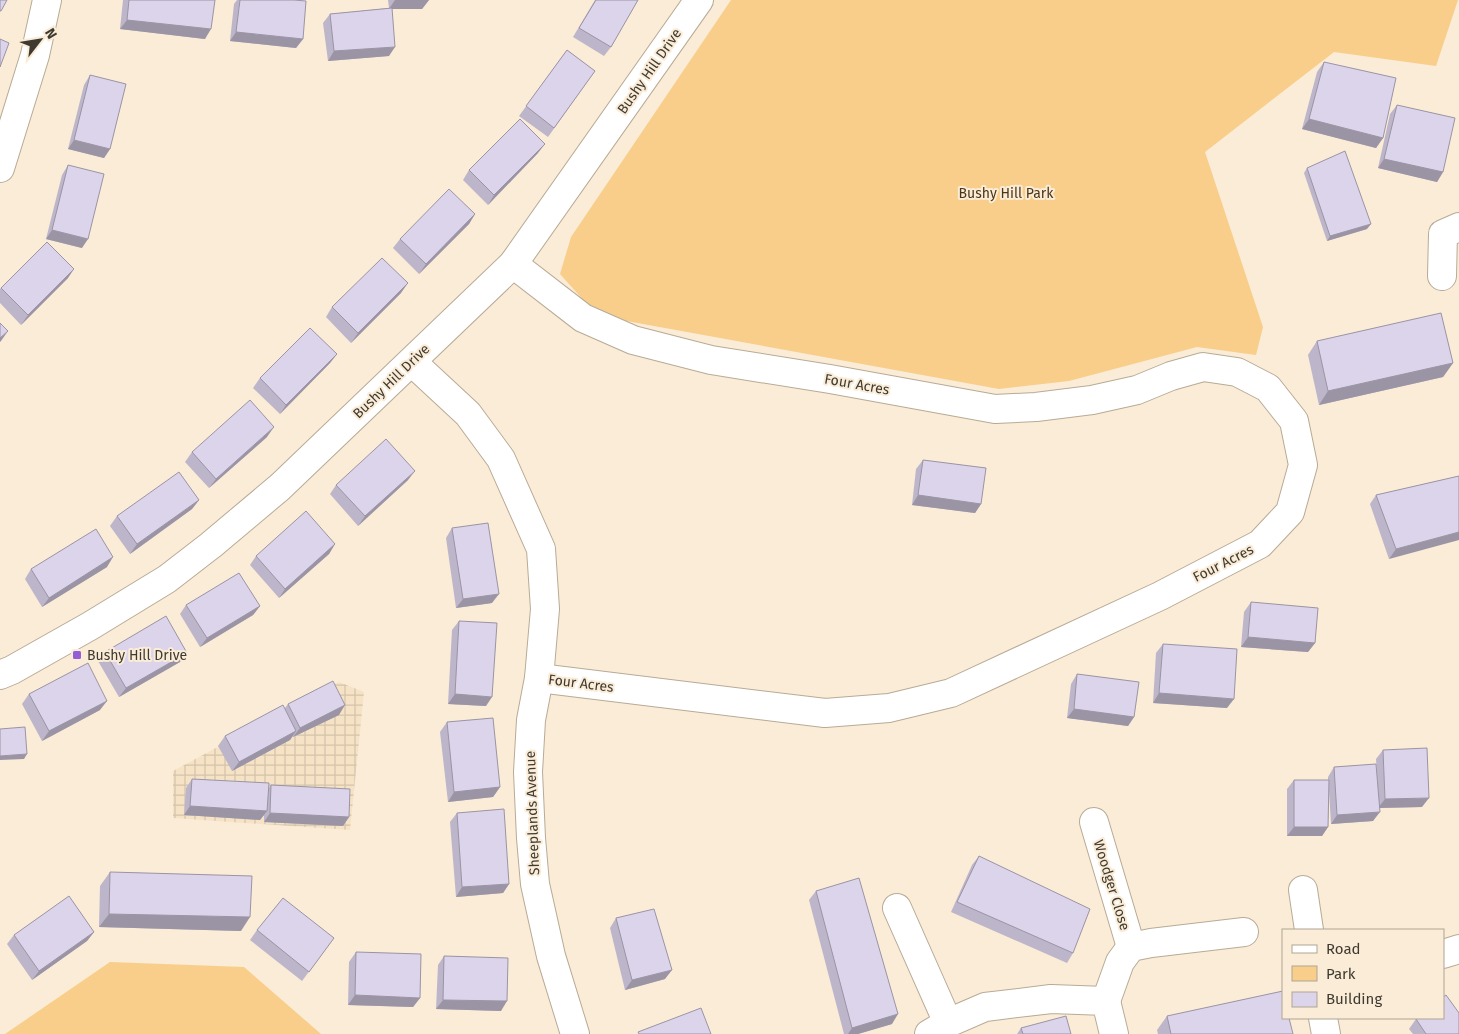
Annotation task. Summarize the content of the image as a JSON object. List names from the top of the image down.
{
  "streets": {
    "street": [
      "Bushy Hill Drive",
      "Four Acres",
      "Sheeplands Avenue",
      "Woodger Close"
    ]
  },
  "crossings": [
    ["Bushy Hill Drive", "Four Acres"],
    ["Bushy Hill Drive", "Sheeplands Avenue"],
    ["Four Acres", "Sheeplands Avenue"]
  ],
  "parks": ["Bushy Hill Park"],
  "places": {
    "transit": ["Bushy Hill Drive"]
  },
  "legend": ["Road", "Park", "Building"],
  "north": "top right"
}
